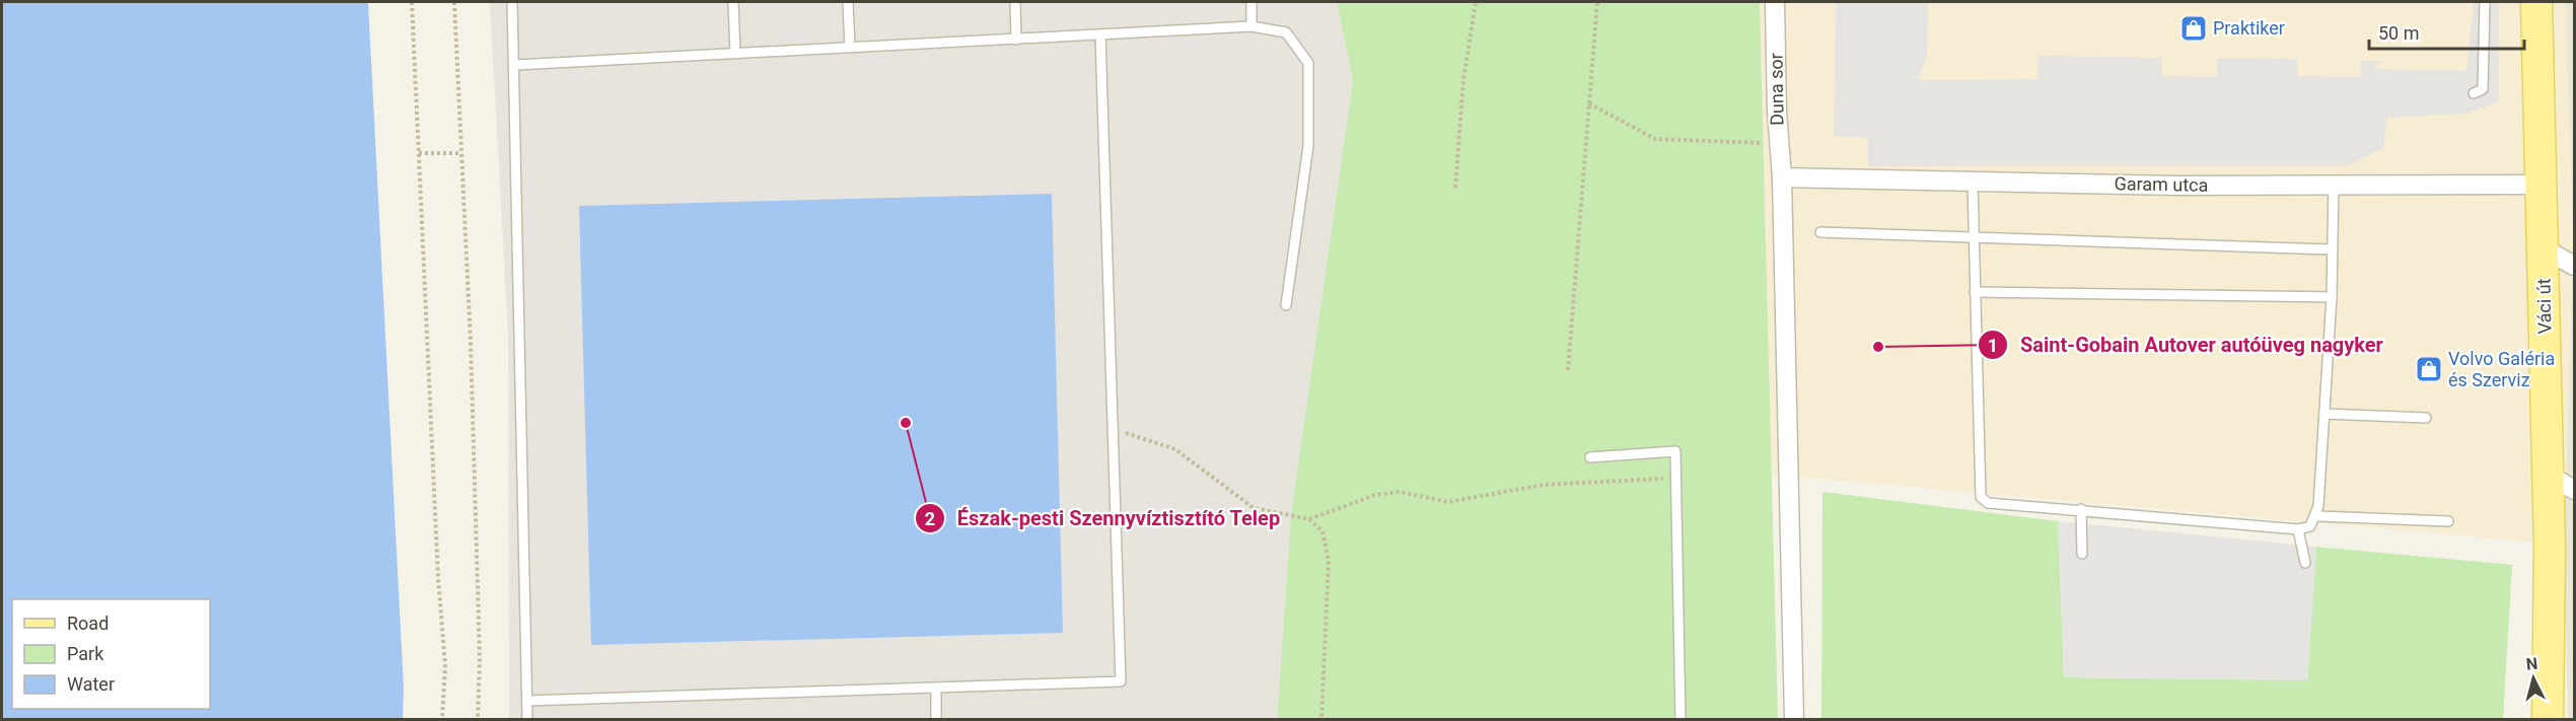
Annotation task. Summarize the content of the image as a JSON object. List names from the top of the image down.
{
  "streets": {
    "main road": ["Váci út"],
    "street": ["Duna sor", "Garam utca"]
  },
  "crossings": [
    ["Duna sor", "Garam utca"],
    ["Garam utca", "Váci út"]
  ],
  "places": {
    "shop": ["Praktiker", "Volvo Galéria és Szerviz"],
    "other": ["Saint-Gobain Autover autóüveg nagyker", "Észak-pesti Szennyvíztisztító Telep"]
  },
  "legend": ["Road", "Park", "Water"],
  "scale_bar": "50 m",
  "north": "top"
}
